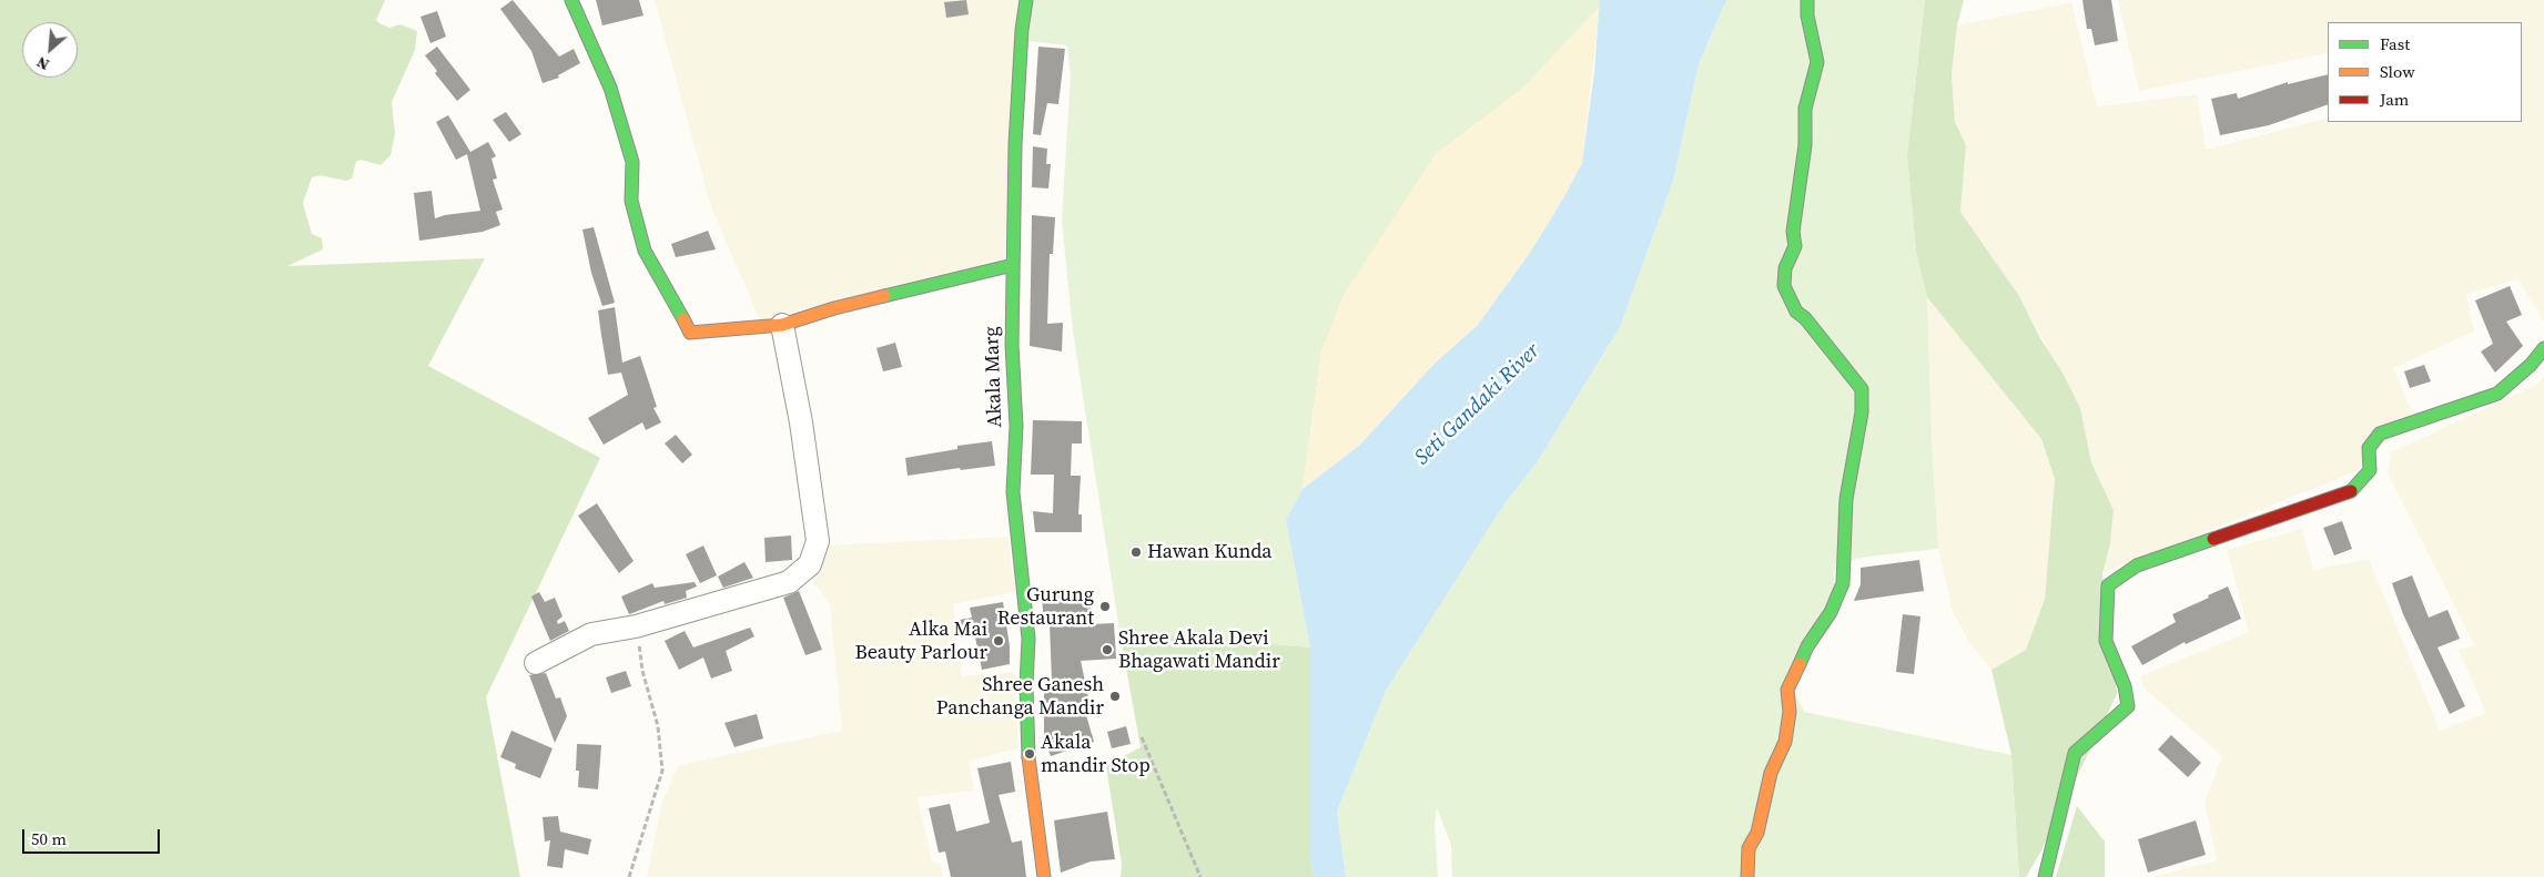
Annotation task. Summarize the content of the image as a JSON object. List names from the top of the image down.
{
  "streets": {
    "street": ["Akala Marg"]
  },
  "water": ["Seti Gandaki River"],
  "places": [
    "Hawan Kunda",
    "Gurung Restaurant",
    "Alka Mai Beauty Parlour",
    "Shree Akala Devi Bhagawati Mandir",
    "Shree Ganesh Panchanga Mandir",
    "Akala mandir Stop"
  ],
  "legend": ["Fast", "Slow", "Jam"],
  "scale_bar": "50 m",
  "north": "bottom left"
}
